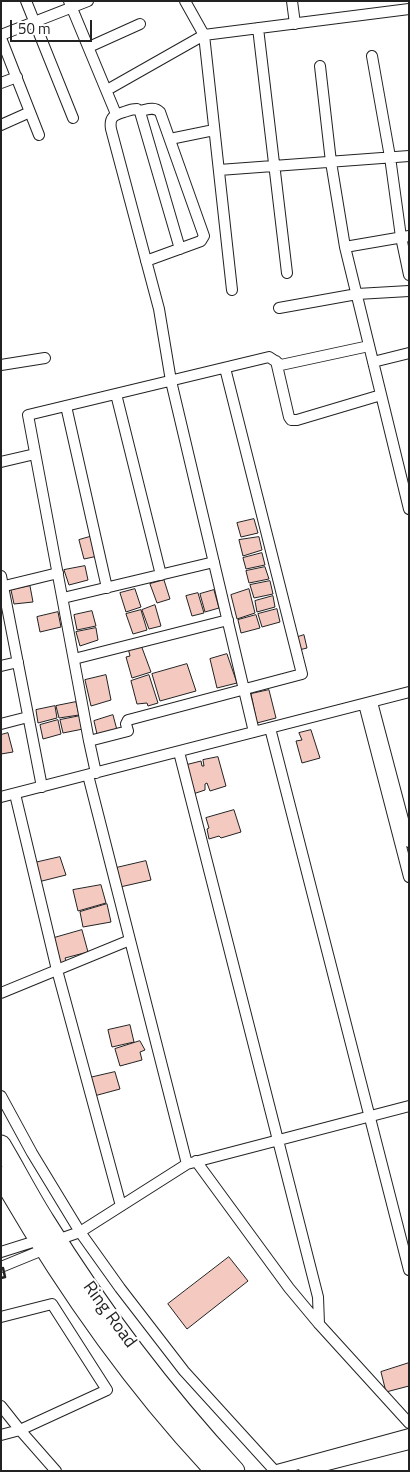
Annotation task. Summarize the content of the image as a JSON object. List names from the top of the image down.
{
  "streets": {
    "highway": ["Ring Road"]
  },
  "scale_bar": "50 m"
}
